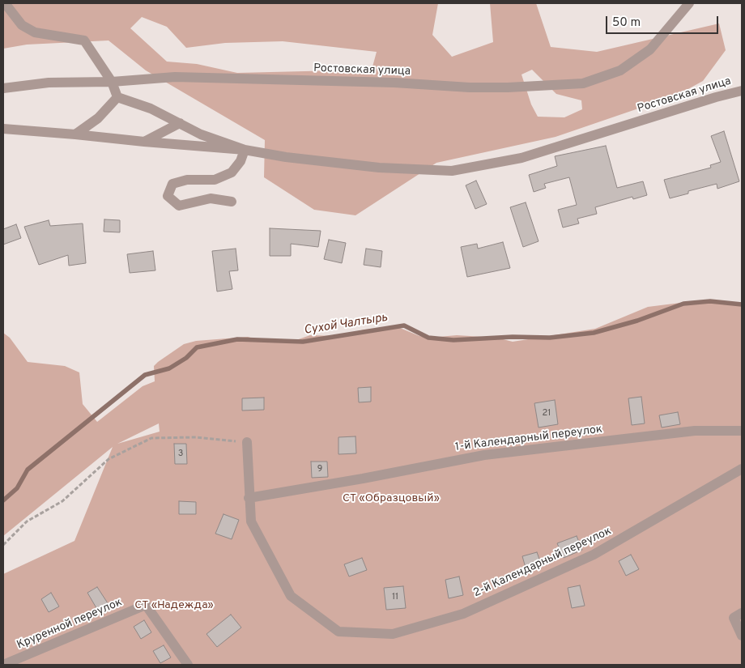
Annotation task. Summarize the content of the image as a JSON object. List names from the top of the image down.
{
  "streets": {
    "street": [
      "Ростовская улица",
      "1-й Календарный переулок",
      "2-й Календарный переулок",
      "Круренной переулок"
    ]
  },
  "crossings": [
    ["1-й Календарный переулок", "2-й Календарный переулок"]
  ],
  "water": ["Сухой Чалтырь"],
  "parks": ["СТ «Образцовый»", "СТ «Надежда»"],
  "house_numbers": [
    "21",
    "3",
    "9",
    "11"
  ],
  "scale_bar": "50 m"
}
